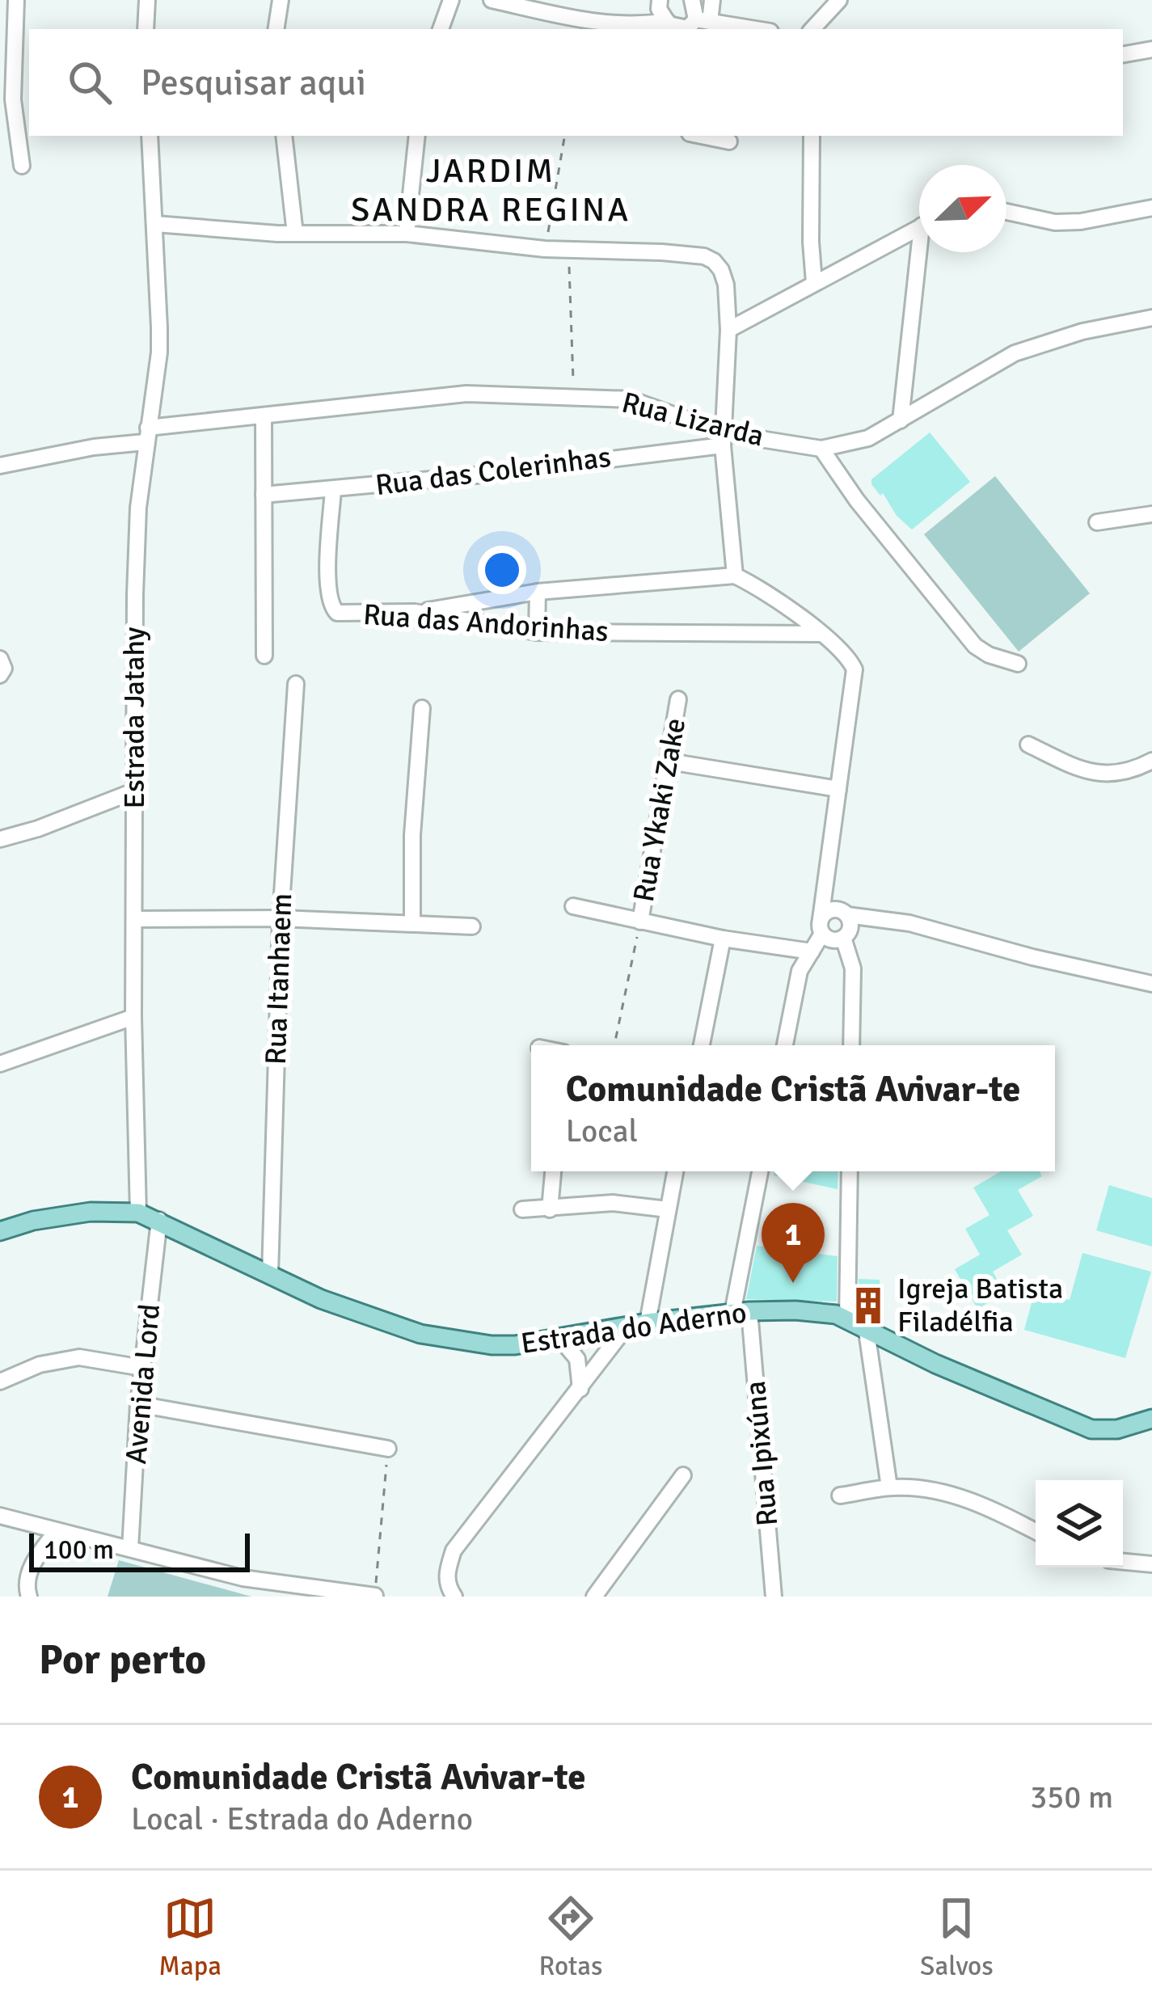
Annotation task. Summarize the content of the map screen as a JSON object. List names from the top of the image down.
{
  "streets": {
    "main road": ["Estrada do Aderno"],
    "street": [
      "Rua Lizarda",
      "Rua das Colerinhas",
      "Rua das Andorinhas",
      "Estrada Jatahy",
      "Rua Ykaki Zake",
      "Rua Itanhaem",
      "Avenida Lord",
      "Rua Ipixúna"
    ]
  },
  "crossings": [
    ["Rua Lizarda", "Rua das Colerinhas"],
    ["Rua Lizarda", "Estrada Jatahy"],
    ["Rua das Colerinhas", "Rua das Andorinhas"],
    ["Estrada Jatahy", "Estrada do Aderno"],
    ["Rua Itanhaem", "Estrada do Aderno"],
    ["Estrada do Aderno", "Avenida Lord"],
    ["Estrada do Aderno", "Rua Ipixúna"]
  ],
  "districts": ["JARDIM SANDRA REGINA"],
  "places": {
    "building": ["Igreja Batista Filadélfia"]
  },
  "scale_bar": "100 m",
  "north": "top right",
  "page": {
    "search": "Pesquisar aqui",
    "popup": ["Comunidade Cristã Avivar-te", "Local"],
    "pins": "1",
    "scale": "100 m",
    "heading": "Por perto",
    "list": [
      {
        "mark": "1",
        "name": "Comunidade Cristã Avivar-te",
        "note": "Local · Estrada do Aderno",
        "value": "350 m"
      }
    ],
    "nav": ["Mapa", "Rotas", "Salvos"]
  }
}
